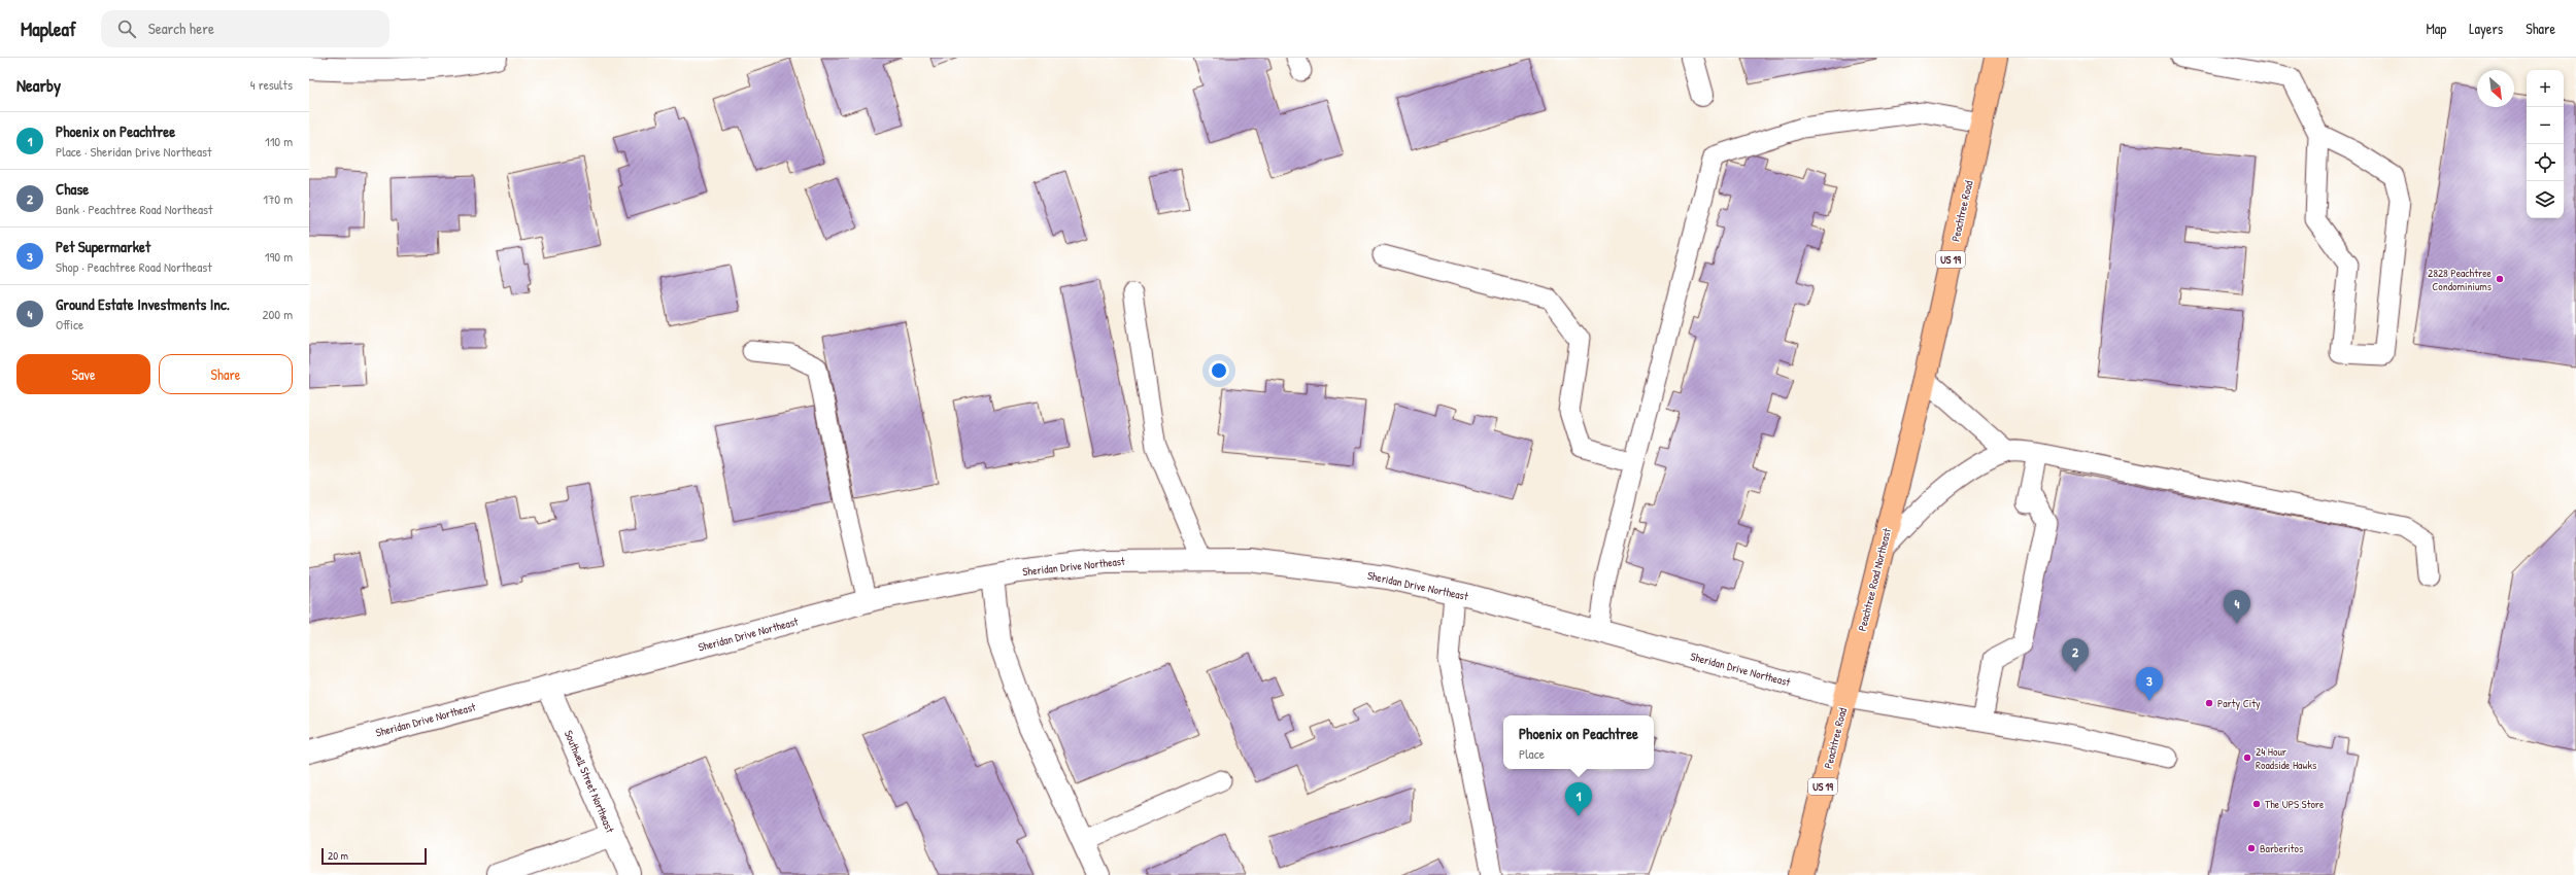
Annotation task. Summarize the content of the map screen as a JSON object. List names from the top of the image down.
{
  "streets": {
    "highway": ["Peachtree Road", "US 19", "Peachtree Road Northeast"],
    "street": ["Sheridan Drive Northeast", "Southwell Street Northeast"]
  },
  "crossings": [
    ["Peachtree Road", "Sheridan Drive Northeast"],
    ["Peachtree Road", "Peachtree Road Northeast"],
    ["Sheridan Drive Northeast", "Peachtree Road Northeast"],
    ["Sheridan Drive Northeast", "Southwell Street Northeast"]
  ],
  "places": [
    "2828 Peachtree Condominiums",
    "Party City",
    "24 Hour Roadside Hawks",
    "The UPS Store",
    "Barberitos"
  ],
  "scale_bar": "20 m",
  "north": "bottom right",
  "page": {
    "header": "Mapleaf",
    "search": "Search here",
    "nav": ["Map", "Layers", "Share"],
    "heading": ["Nearby", "4 results"],
    "map_buttons": ["+", "−"],
    "list": [
      {
        "mark": "1",
        "name": "Phoenix on Peachtree",
        "note": "Place · Sheridan Drive Northeast",
        "value": "110 m"
      },
      {
        "mark": "2",
        "name": "Chase",
        "note": "Bank · Peachtree Road Northeast",
        "value": "170 m"
      },
      {
        "mark": "3",
        "name": "Pet Supermarket",
        "note": "Shop · Peachtree Road Northeast",
        "value": "190 m"
      },
      {
        "mark": "4",
        "name": "Ground Estate Investments Inc.",
        "note": "Office",
        "value": "200 m"
      }
    ],
    "buttons": ["Save", "Share"],
    "pins": [
      "4",
      "2",
      "3",
      "1"
    ],
    "popup": ["Phoenix on Peachtree", "Place"],
    "scale": "20 m"
  }
}
